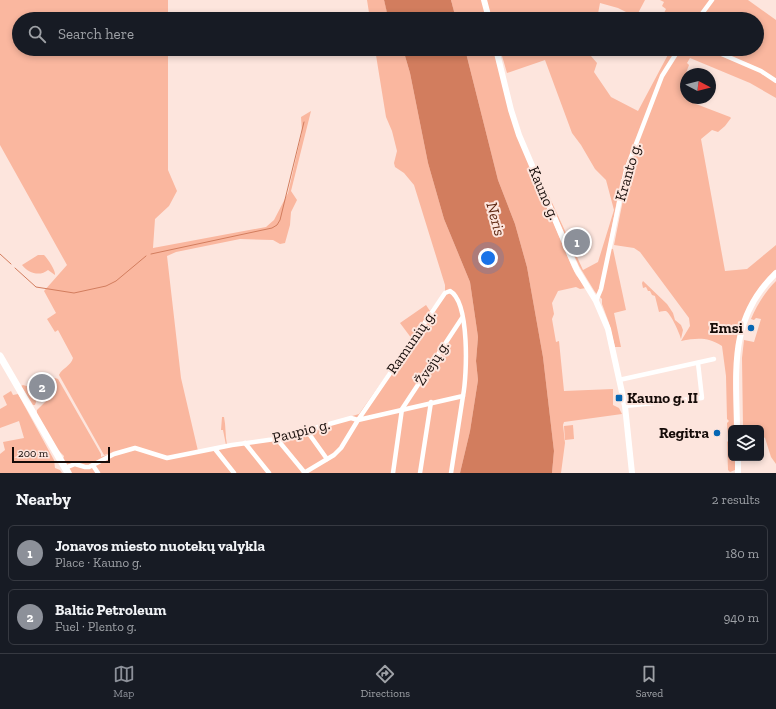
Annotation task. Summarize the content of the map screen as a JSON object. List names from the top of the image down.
{
  "streets": {
    "main road": ["Kauno g."],
    "street": [
      "Kranto g.",
      "Ramunių g.",
      "Žvejų g.",
      "Paupio g."
    ]
  },
  "crossings": [
    ["Kranto g.", "Kauno g."],
    ["Ramunių g.", "Žvejų g."],
    ["Ramunių g.", "Paupio g."],
    ["Žvejų g.", "Paupio g."]
  ],
  "water": ["Neris"],
  "places": {
    "other": ["Emsi", "Regitra"],
    "transit": ["Kauno g. II"]
  },
  "scale_bar": "200 m",
  "north": "right",
  "page": {
    "search": "Search here",
    "pins": ["1", "2"],
    "scale": "200 m",
    "heading": ["Nearby", "2 results"],
    "list": [
      {
        "mark": "1",
        "name": "Jonavos miesto nuotekų valykla",
        "note": "Place · Kauno g.",
        "value": "180 m"
      },
      {
        "mark": "2",
        "name": "Baltic Petroleum",
        "note": "Fuel · Plento g.",
        "value": "940 m"
      }
    ],
    "nav": ["Map", "Directions", "Saved"]
  }
}
